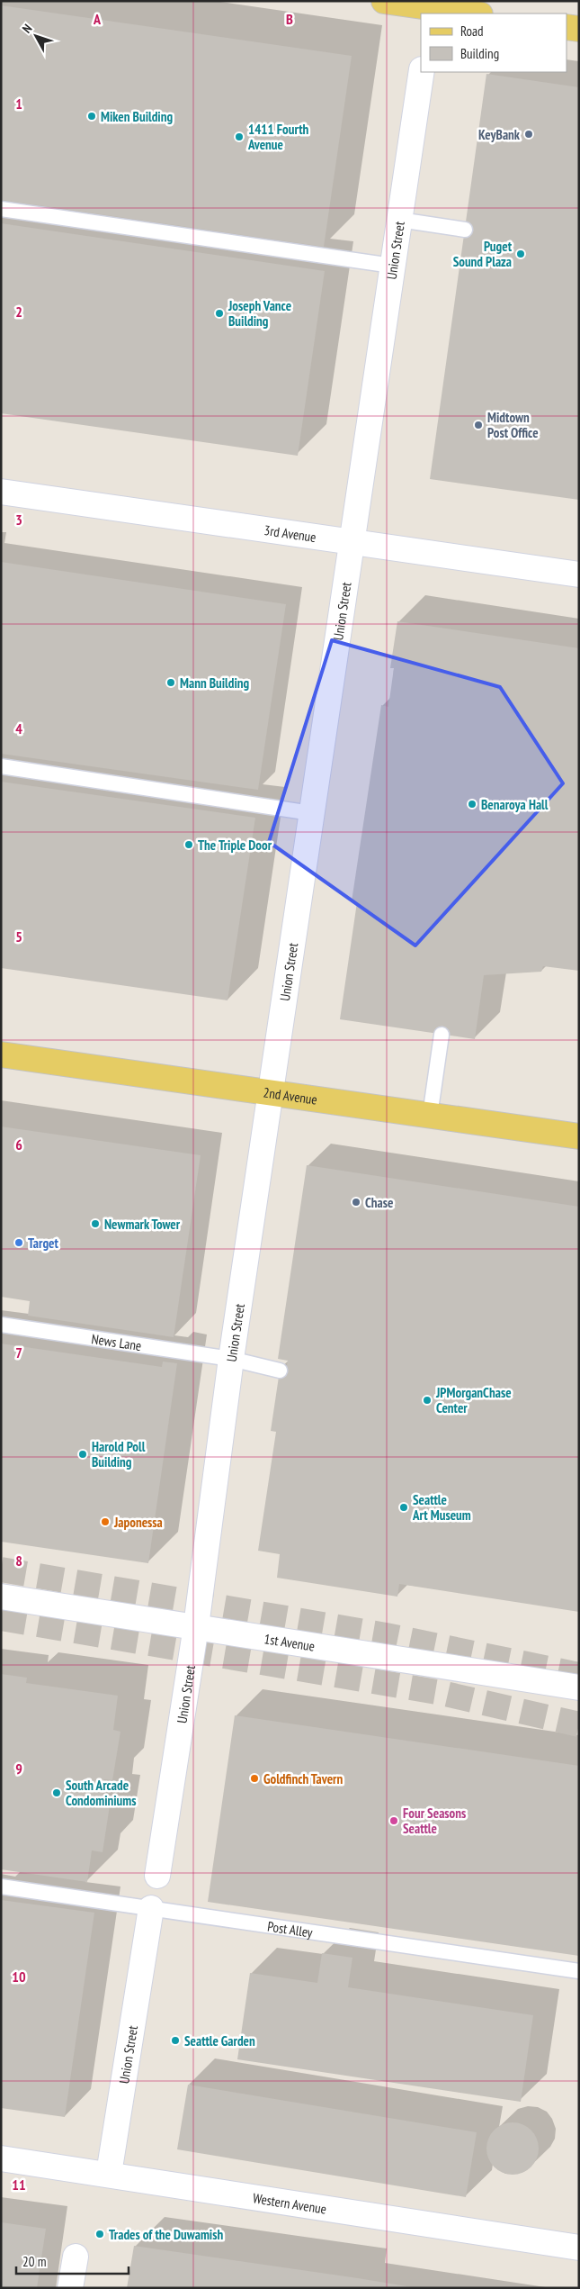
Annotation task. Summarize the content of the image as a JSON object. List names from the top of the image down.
{
  "streets": {
    "main road": ["2nd Avenue"],
    "street": [
      "Union Street",
      "3rd Avenue",
      "1st Avenue",
      "Western Avenue"
    ],
    "lane": ["News Lane", "Post Alley"]
  },
  "crossings": [
    ["Union Street", "3rd Avenue"],
    ["Union Street", "2nd Avenue"],
    ["Union Street", "News Lane"],
    ["Union Street", "1st Avenue"],
    ["Union Street", "Post Alley"],
    ["Union Street", "Western Avenue"]
  ],
  "places": [
    "Miken Building",
    "KeyBank",
    "1411 Fourth Avenue",
    "Puget Sound Plaza",
    "Joseph Vance Building",
    "Midtown Post Office",
    "Mann Building",
    "Benaroya Hall",
    "The Triple Door",
    "Chase",
    "Newmark Tower",
    "Target",
    "JPMorganChase Center",
    "Harold Poll Building",
    "Seattle Art Museum",
    "Japonessa",
    "Goldfinch Tavern",
    "South Arcade Condominiums",
    "Four Seasons Seattle",
    "Seattle Garden",
    "Trades of the Duwamish"
  ],
  "legend": ["Road", "Building"],
  "scale_bar": "20 m",
  "north": "top left",
  "grid": {
    "columns": ["A", "B"],
    "rows": [
      "1",
      "2",
      "3",
      "4",
      "5",
      "6",
      "7",
      "8",
      "9",
      "10",
      "11"
    ]
  }
}
